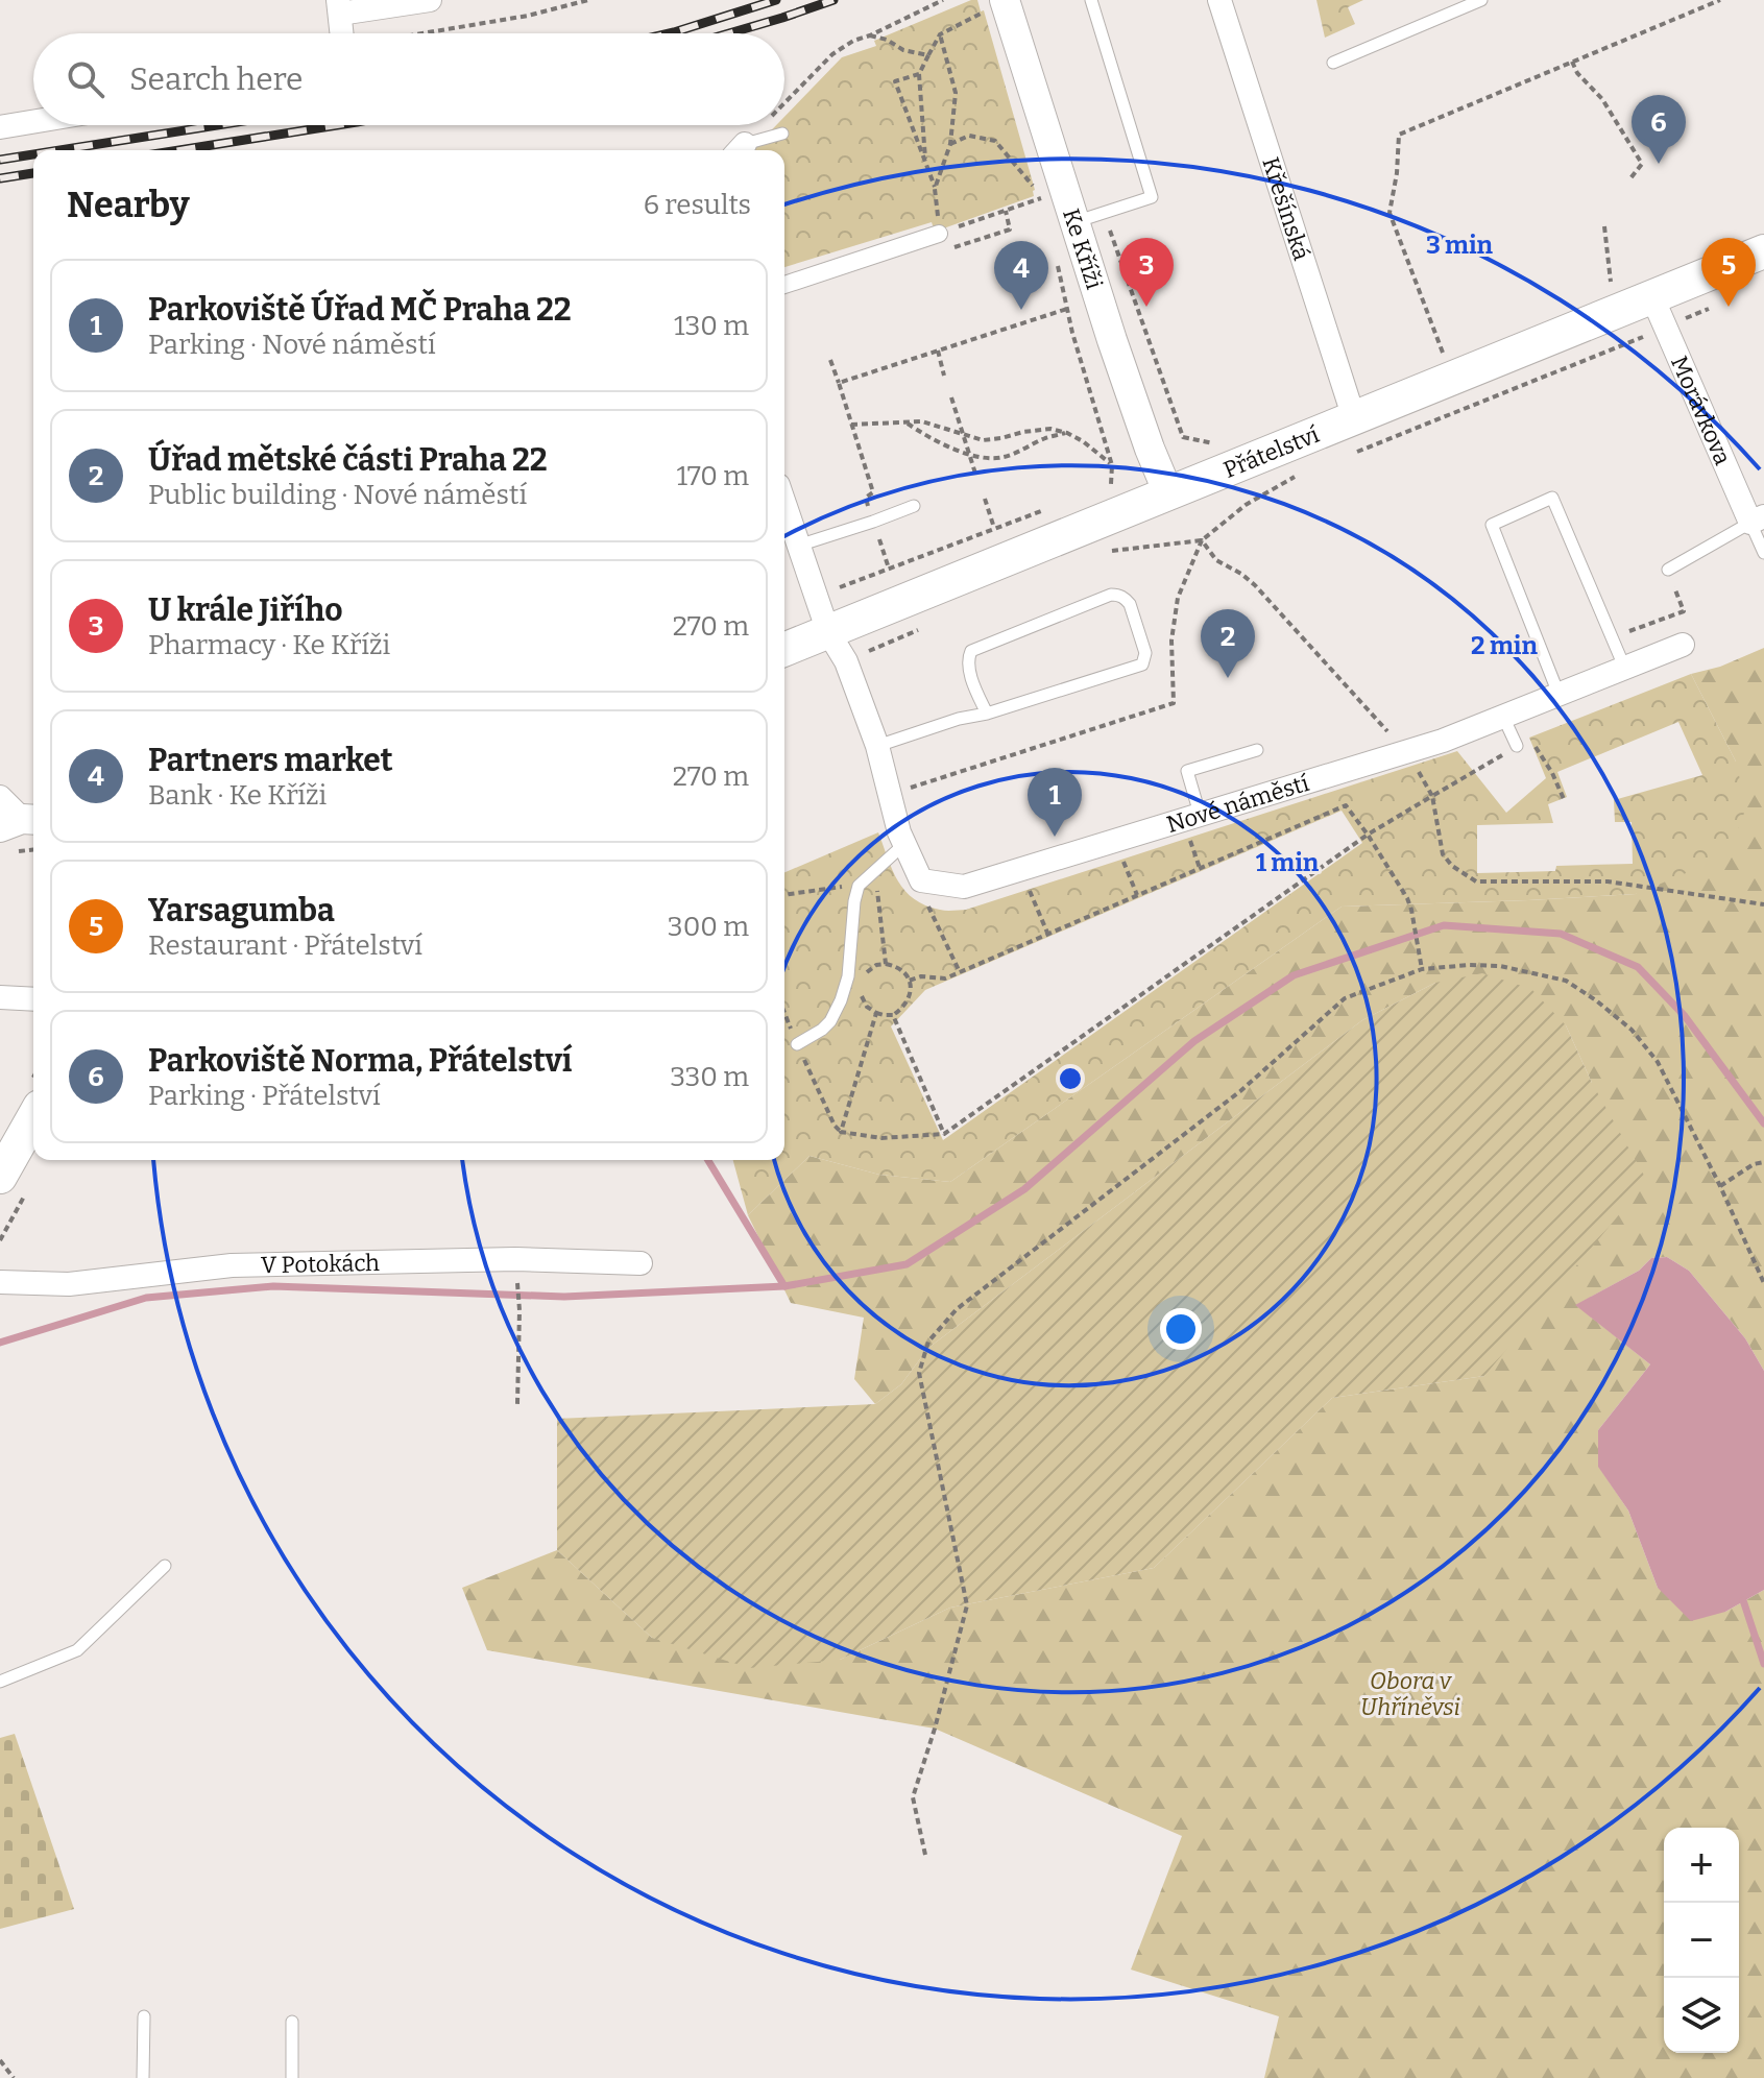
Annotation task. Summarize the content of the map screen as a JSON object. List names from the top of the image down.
{
  "streets": {
    "main road": ["Přátelství"],
    "street": [
      "Křešínská",
      "Ke Kříži",
      "Morávkova",
      "Nové náměstí",
      "V Potokách"
    ]
  },
  "crossings": [
    ["Křešínská", "Přátelství"],
    ["Ke Kříži", "Přátelství"],
    ["Morávkova", "Přátelství"],
    ["Přátelství", "Nové náměstí"]
  ],
  "parks": ["Obora v Uhříněvsi"],
  "page": {
    "search": "Search here",
    "pins": [
      "6",
      "3",
      "5",
      "4",
      "2",
      "1"
    ],
    "heading": ["Nearby", "6 results"],
    "list": [
      {
        "mark": "1",
        "name": "Parkoviště Úřad MČ Praha 22",
        "note": "Parking · Nové náměstí",
        "value": "130 m"
      },
      {
        "mark": "2",
        "name": "Úřad mětské části Praha 22",
        "note": "Public building · Nové náměstí",
        "value": "170 m"
      },
      {
        "mark": "3",
        "name": "U krále Jiřího",
        "note": "Pharmacy · Ke Kříži",
        "value": "270 m"
      },
      {
        "mark": "4",
        "name": "Partners market",
        "note": "Bank · Ke Kříži",
        "value": "270 m"
      },
      {
        "mark": "5",
        "name": "Yarsagumba",
        "note": "Restaurant · Přátelství",
        "value": "300 m"
      },
      {
        "mark": "6",
        "name": "Parkoviště Norma, Přátelství",
        "note": "Parking · Přátelství",
        "value": "330 m"
      }
    ],
    "map_buttons": ["+", "−"]
  },
  "rings": ["3 min", "2 min", "1 min"]
}
